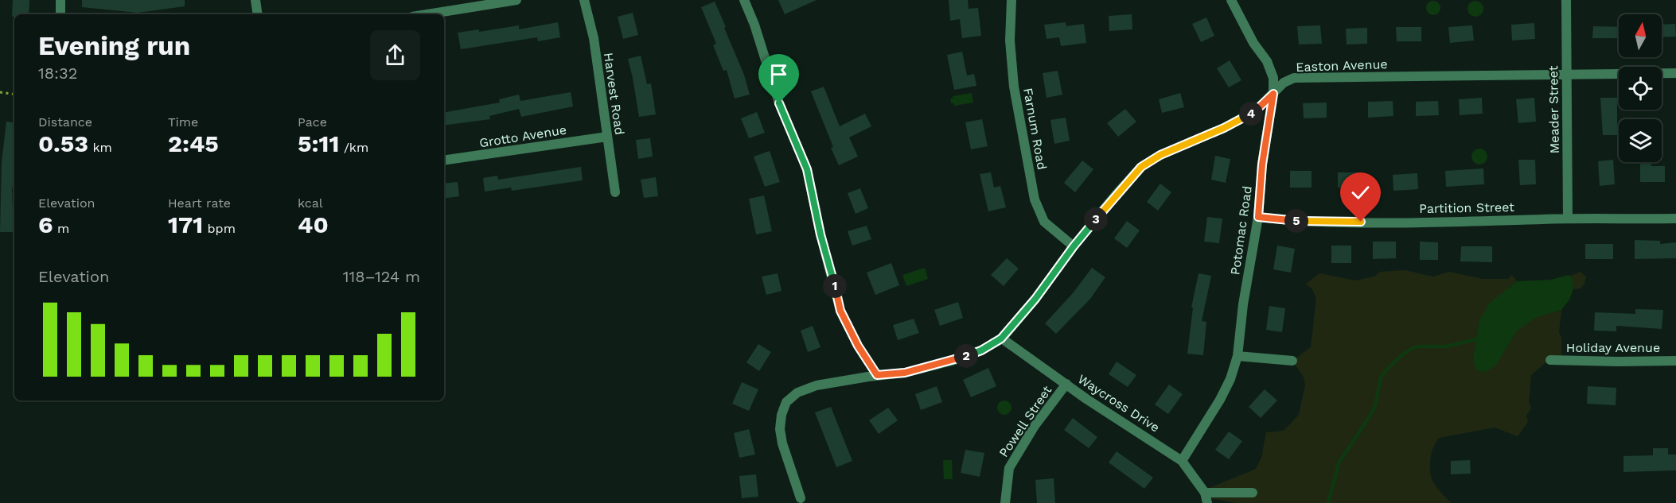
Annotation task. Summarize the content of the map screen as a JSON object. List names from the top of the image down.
{
  "streets": {
    "street": [
      "Easton Avenue",
      "Harvest Road",
      "Meader Street",
      "Farnum Road",
      "Grotto Avenue",
      "Partition Street",
      "Potomac Road",
      "Holiday Avenue",
      "Waycross Drive",
      "Powell Street"
    ]
  },
  "crossings": [
    ["Easton Avenue", "Meader Street"],
    ["Easton Avenue", "Farnum Road"],
    ["Easton Avenue", "Potomac Road"],
    ["Easton Avenue", "Waycross Drive"],
    ["Harvest Road", "Grotto Avenue"],
    ["Meader Street", "Partition Street"],
    ["Partition Street", "Potomac Road"],
    ["Potomac Road", "Waycross Drive"],
    ["Waycross Drive", "Powell Street"]
  ],
  "north": "top",
  "page": {
    "heading": ["Evening run", "18:32"],
    "stats": [
      ["Distance", "0.53 km"],
      ["Time", "2:45"],
      ["Pace", "5:11 /km"],
      ["Elevation", "6 m"],
      ["Heart rate", "171 bpm"],
      ["kcal", "40"]
    ],
    "pins": [
      "4",
      "3",
      "5",
      "1",
      "2"
    ],
    "chart": ["Elevation", "118–124 m"]
  }
}
